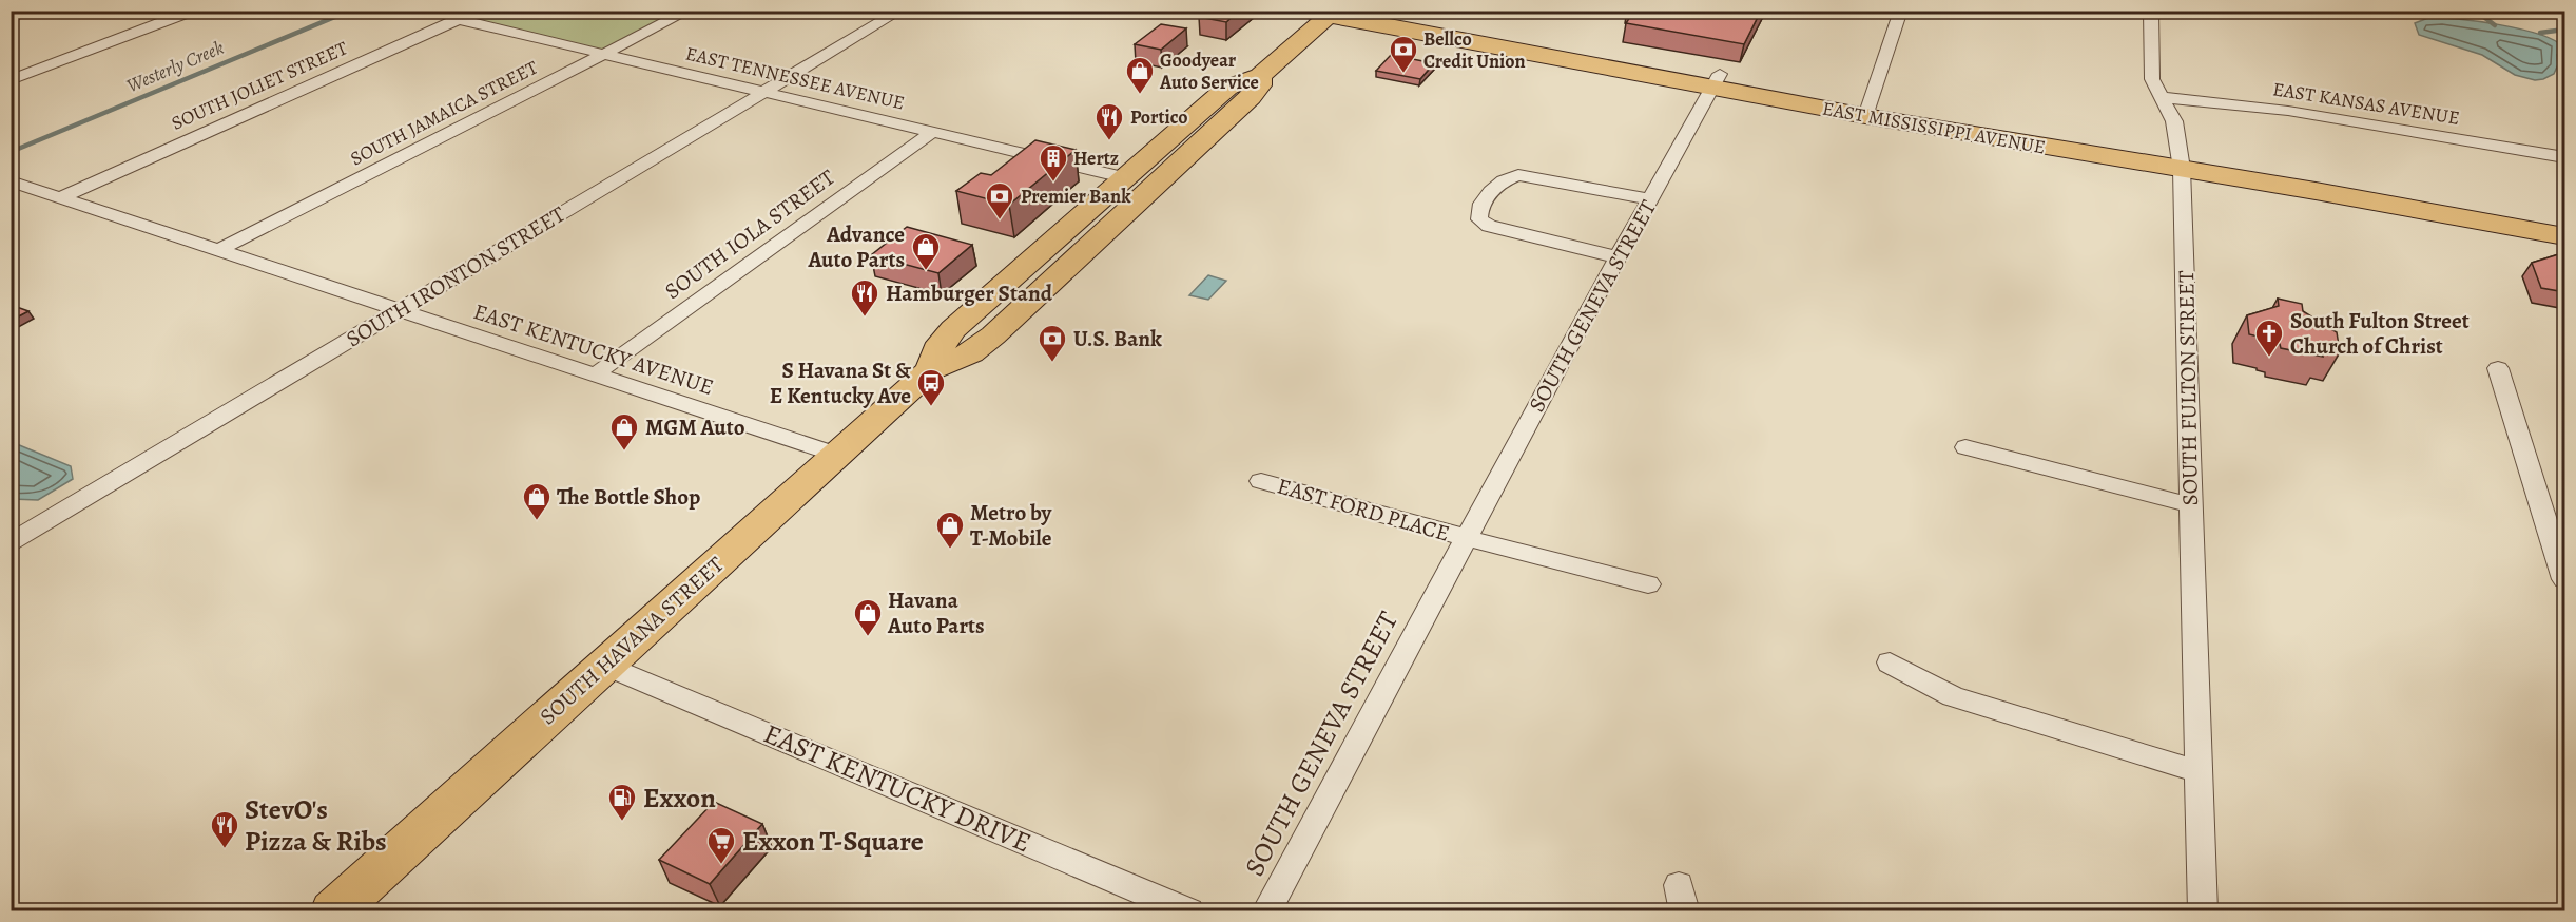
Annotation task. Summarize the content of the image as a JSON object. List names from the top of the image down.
{
  "streets": {
    "main road": ["EAST MISSISSIPPI AVENUE", "SOUTH HAVANA STREET"],
    "street": [
      "EAST TENNESSEE AVENUE",
      "SOUTH JOLIET STREET",
      "EAST KANSAS AVENUE",
      "SOUTH JAMAICA STREET",
      "SOUTH IOLA STREET",
      "SOUTH IRONTON STREET",
      "SOUTH GENEVA STREET",
      "EAST KENTUCKY AVENUE",
      "SOUTH FULTON STREET",
      "EAST FORD PLACE",
      "EAST KENTUCKY DRIVE"
    ]
  },
  "crossings": [
    ["EAST TENNESSEE AVENUE", "SOUTH JOLIET STREET"],
    ["EAST TENNESSEE AVENUE", "SOUTH JAMAICA STREET"],
    ["EAST TENNESSEE AVENUE", "SOUTH IOLA STREET"],
    ["EAST TENNESSEE AVENUE", "SOUTH IRONTON STREET"],
    ["EAST TENNESSEE AVENUE", "SOUTH HAVANA STREET"],
    ["SOUTH JOLIET STREET", "EAST KENTUCKY AVENUE"],
    ["EAST KANSAS AVENUE", "SOUTH FULTON STREET"],
    ["SOUTH JAMAICA STREET", "EAST KENTUCKY AVENUE"],
    ["EAST MISSISSIPPI AVENUE", "SOUTH GENEVA STREET"],
    ["EAST MISSISSIPPI AVENUE", "SOUTH FULTON STREET"],
    ["EAST MISSISSIPPI AVENUE", "SOUTH HAVANA STREET"],
    ["SOUTH IOLA STREET", "EAST KENTUCKY AVENUE"],
    ["SOUTH IRONTON STREET", "EAST KENTUCKY AVENUE"],
    ["SOUTH GENEVA STREET", "EAST FORD PLACE"],
    ["EAST KENTUCKY AVENUE", "SOUTH HAVANA STREET"],
    ["SOUTH HAVANA STREET", "EAST KENTUCKY DRIVE"]
  ],
  "water": ["Westerly Creek"],
  "places": {
    "bank": ["Bellco Credit Union", "Premier Bank", "U.S. Bank"],
    "shop": [
      "Goodyear Auto Service",
      "Advance Auto Parts",
      "MGM Auto",
      "The Bottle Shop",
      "Metro by T-Mobile",
      "Havana Auto Parts"
    ],
    "restaurant": ["Portico", "Hamburger Stand", "StevO's Pizza & Ribs"],
    "building": ["Hertz"],
    "church": ["South Fulton Street Church of Christ"],
    "bus stop": ["S Havana St & E Kentucky Ave"],
    "fuel station": ["Exxon"],
    "supermarket": ["Exxon T-Square"]
  }
}
